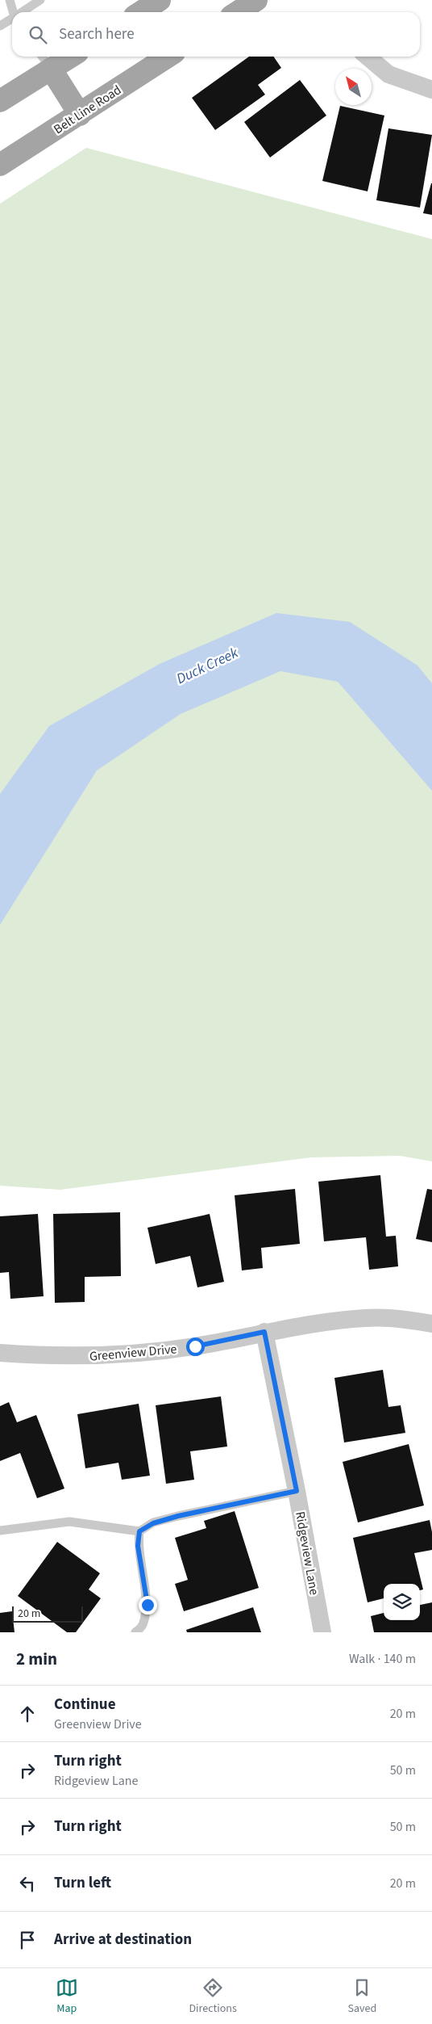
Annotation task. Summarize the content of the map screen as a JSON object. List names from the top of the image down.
{
  "streets": {
    "main road": ["Belt Line Road"],
    "street": ["Greenview Drive", "Ridgeview Lane"]
  },
  "crossings": [
    ["Greenview Drive", "Ridgeview Lane"]
  ],
  "water": ["Duck Creek"],
  "scale_bar": "20 m",
  "north": "top left",
  "page": {
    "search": "Search here",
    "scale": "20 m",
    "heading": ["2 min", "Walk · 140 m"],
    "list": [
      ["Continue", "Greenview Drive", "20 m"],
      ["Turn right", "Ridgeview Lane", "50 m"],
      ["Turn right", "50 m"],
      ["Turn left", "20 m"],
      "Arrive at destination"
    ],
    "nav": ["Map", "Directions", "Saved"]
  }
}
